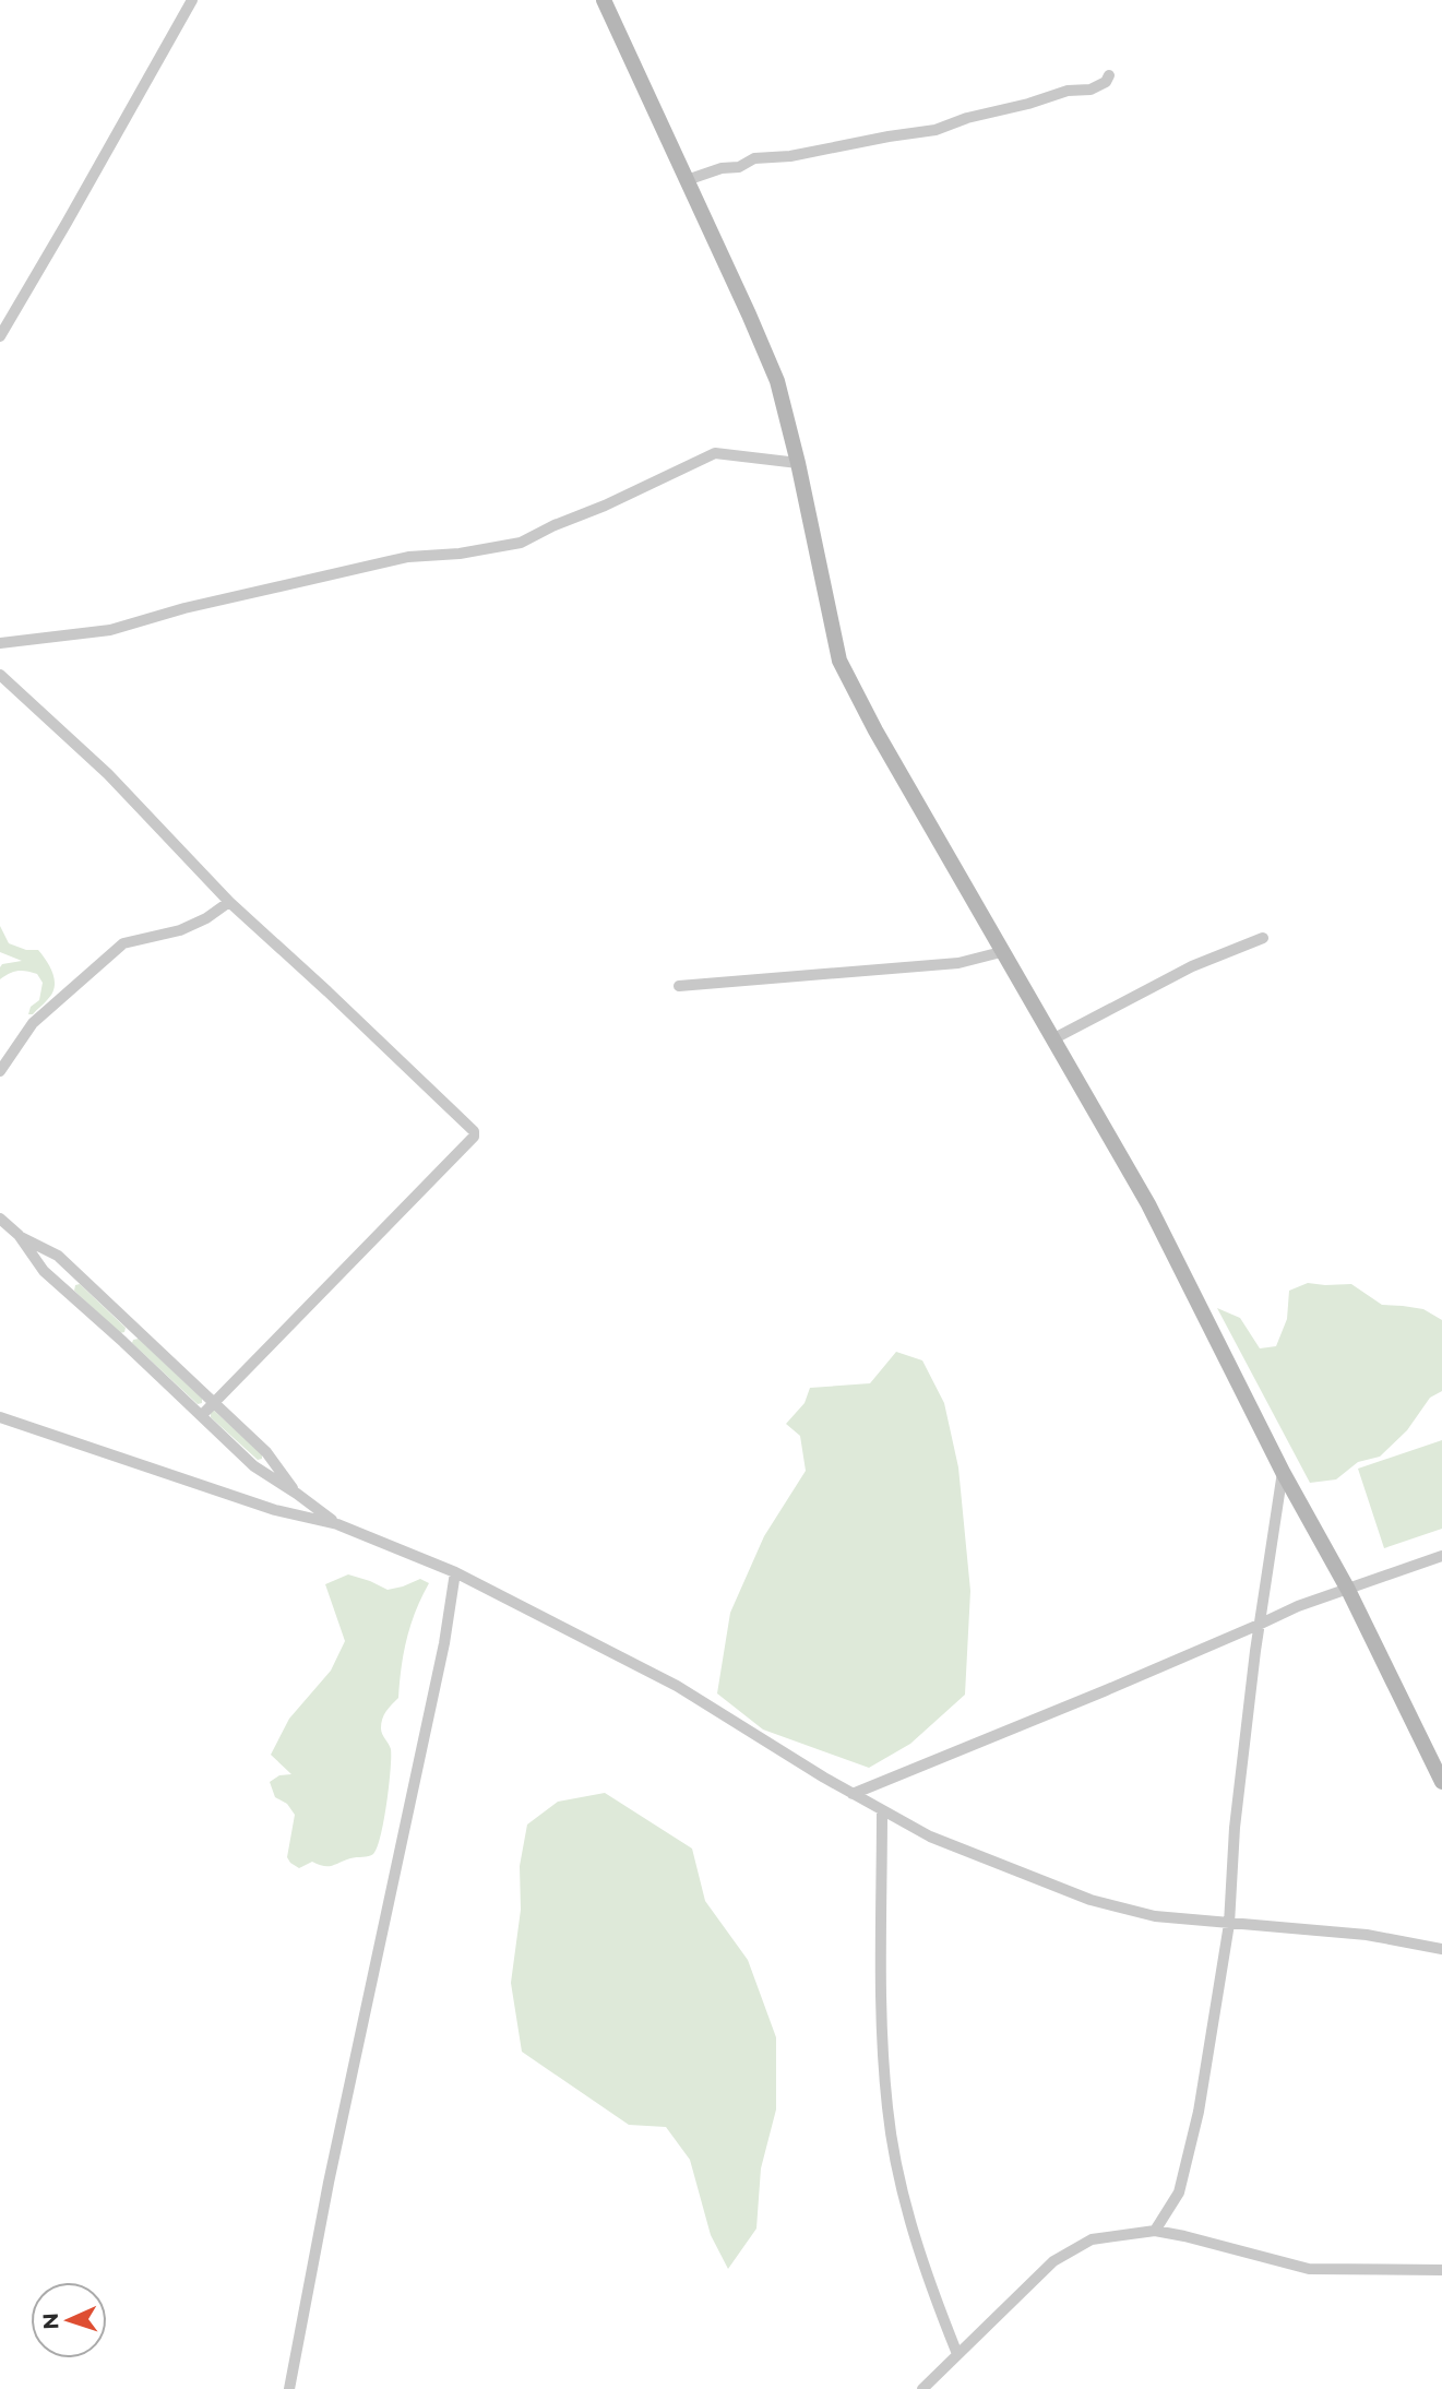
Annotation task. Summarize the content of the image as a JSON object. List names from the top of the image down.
{
  "north": "left"
}
